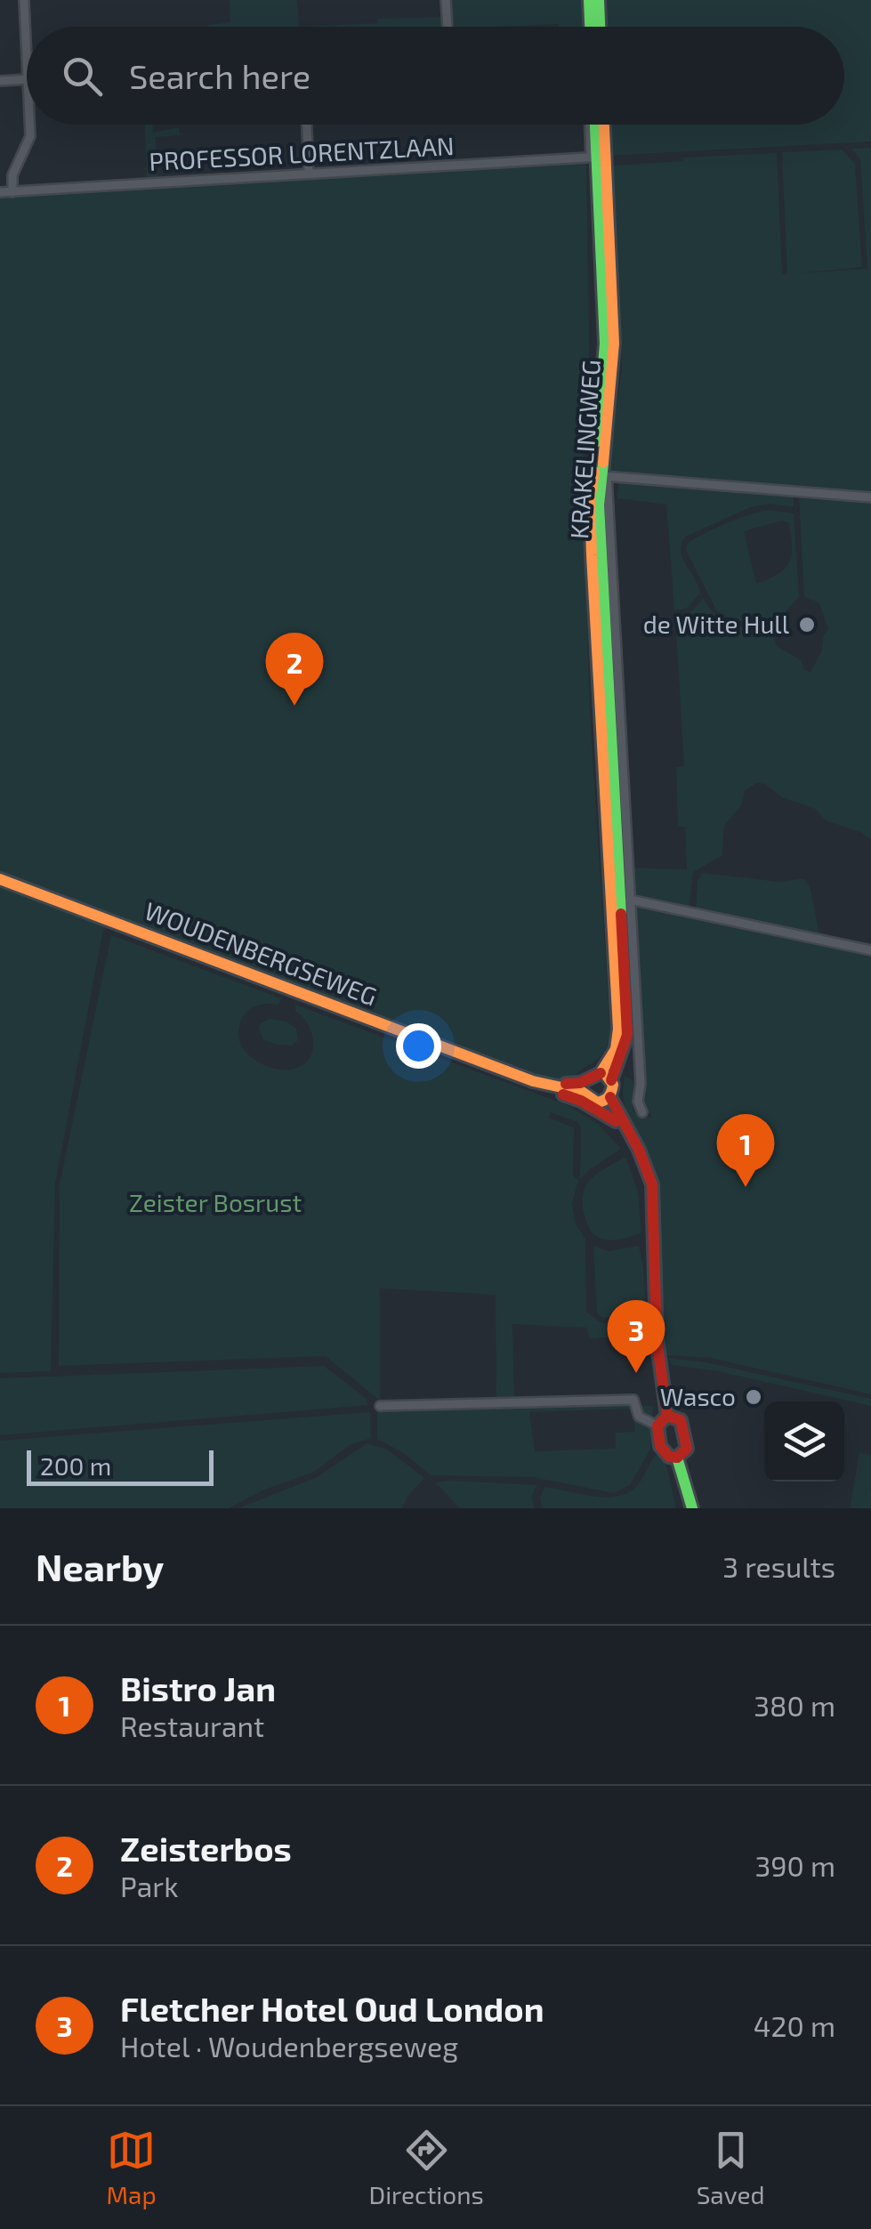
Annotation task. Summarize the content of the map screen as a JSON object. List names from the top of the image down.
{
  "streets": {
    "main road": ["KRAKELINGWEG", "WOUDENBERGSEWEG"],
    "street": ["PROFESSOR LORENTZLAAN"]
  },
  "crossings": [
    ["PROFESSOR LORENTZLAAN", "KRAKELINGWEG"],
    ["KRAKELINGWEG", "WOUDENBERGSEWEG"]
  ],
  "parks": ["Zeister Bosrust"],
  "places": ["de Witte Hull", "Wasco"],
  "scale_bar": "200 m",
  "page": {
    "search": "Search here",
    "pins": ["2", "1", "3"],
    "scale": "200 m",
    "heading": ["Nearby", "3 results"],
    "list": [
      {
        "mark": "1",
        "name": "Bistro Jan",
        "note": "Restaurant",
        "value": "380 m"
      },
      {
        "mark": "2",
        "name": "Zeisterbos",
        "note": "Park",
        "value": "390 m"
      },
      {
        "mark": "3",
        "name": "Fletcher Hotel Oud London",
        "note": "Hotel · Woudenbergseweg",
        "value": "420 m"
      }
    ],
    "nav": ["Map", "Directions", "Saved"]
  }
}
